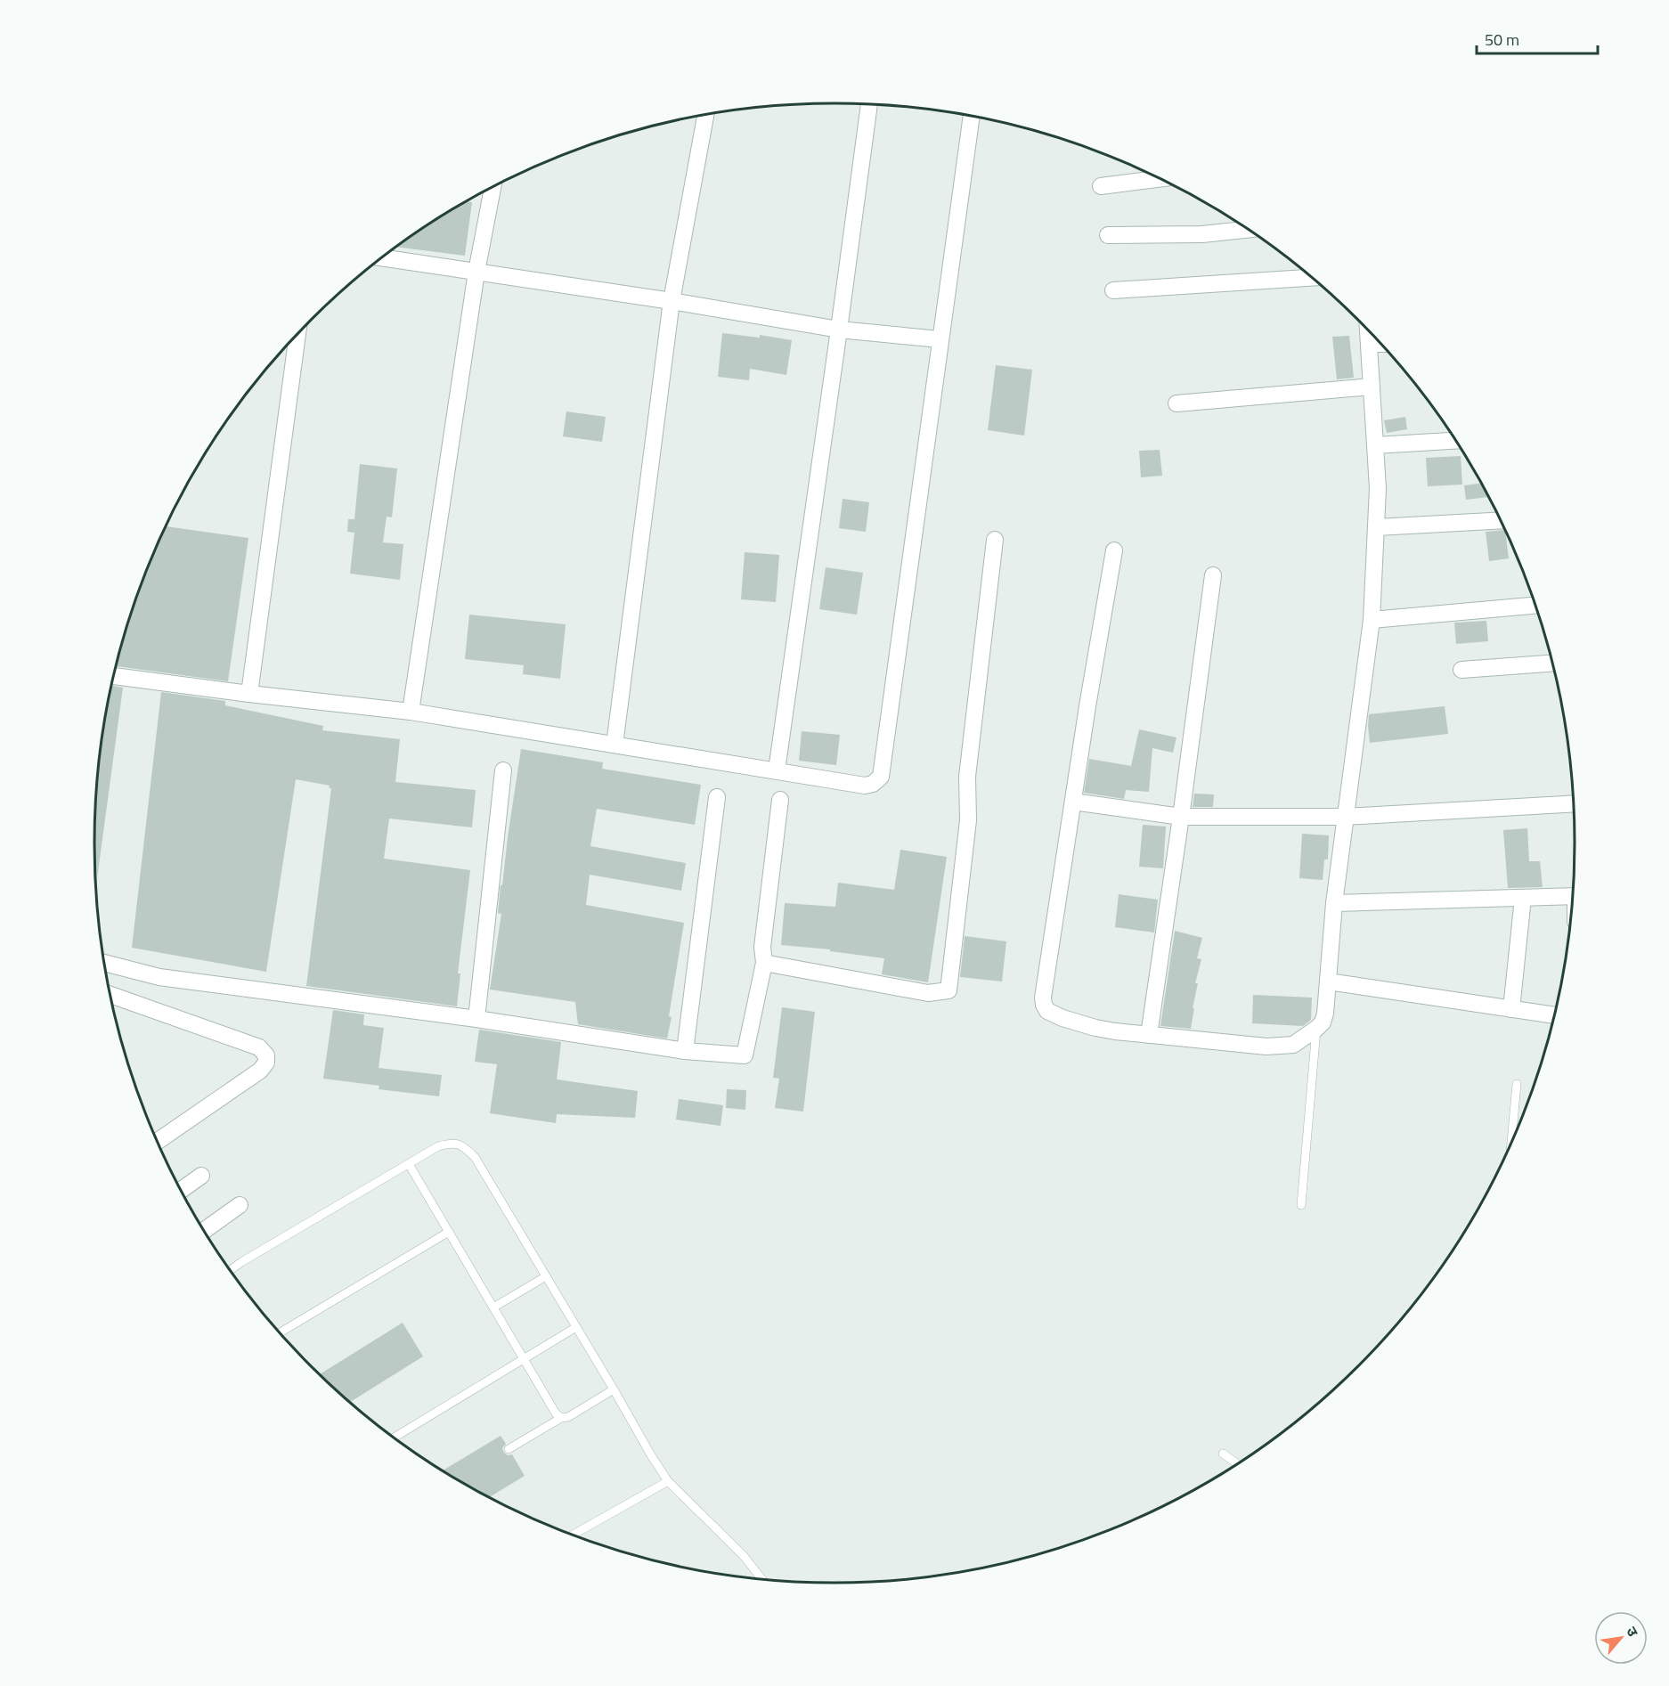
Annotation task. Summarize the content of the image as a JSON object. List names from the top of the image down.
{
  "scale_bar": "50 m",
  "north": "top right"
}
